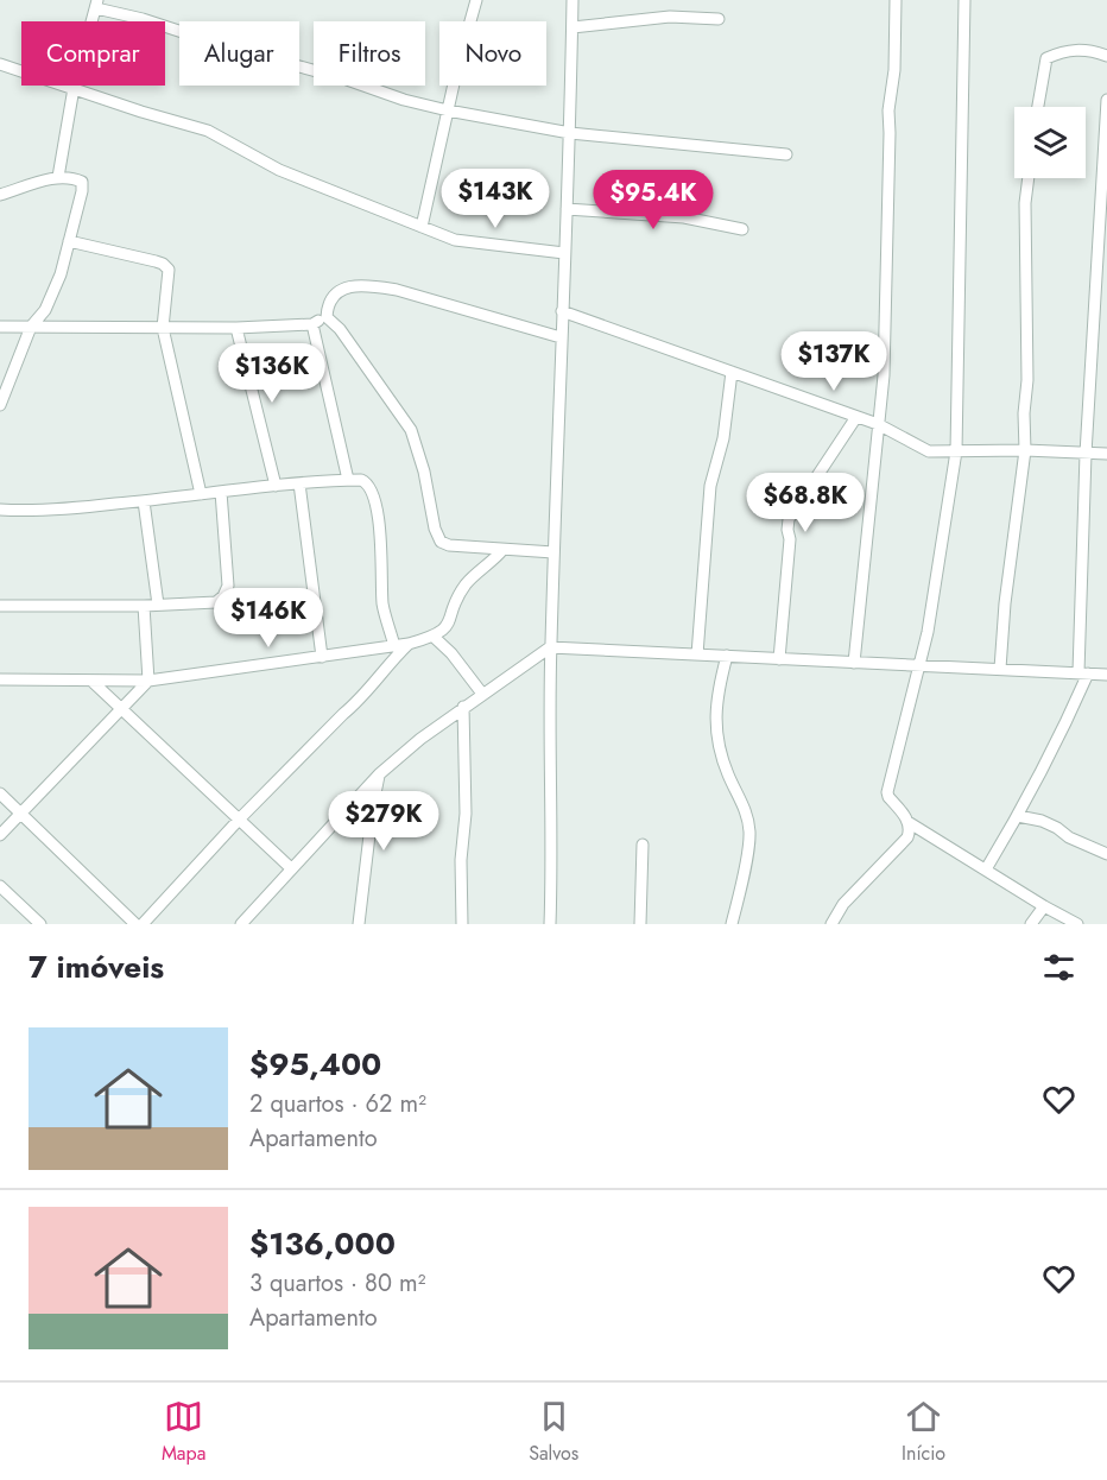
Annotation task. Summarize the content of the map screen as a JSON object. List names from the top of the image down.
{
  "page": {
    "chip": [
      "Comprar",
      "Alugar",
      "Filtros",
      "Novo"
    ],
    "price": [
      "$143K",
      "$95.4K",
      "$137K",
      "$136K",
      "$68.8K",
      "$146K",
      "$279K"
    ],
    "heading": "7 imóveis",
    "list": [
      {
        "name": "$95,400",
        "note": "2 quartos · 62 m² · Apartamento"
      },
      {
        "name": "$136,000",
        "note": "3 quartos · 80 m² · Apartamento"
      }
    ],
    "tabs": ["Mapa", "Salvos", "Início"]
  }
}
